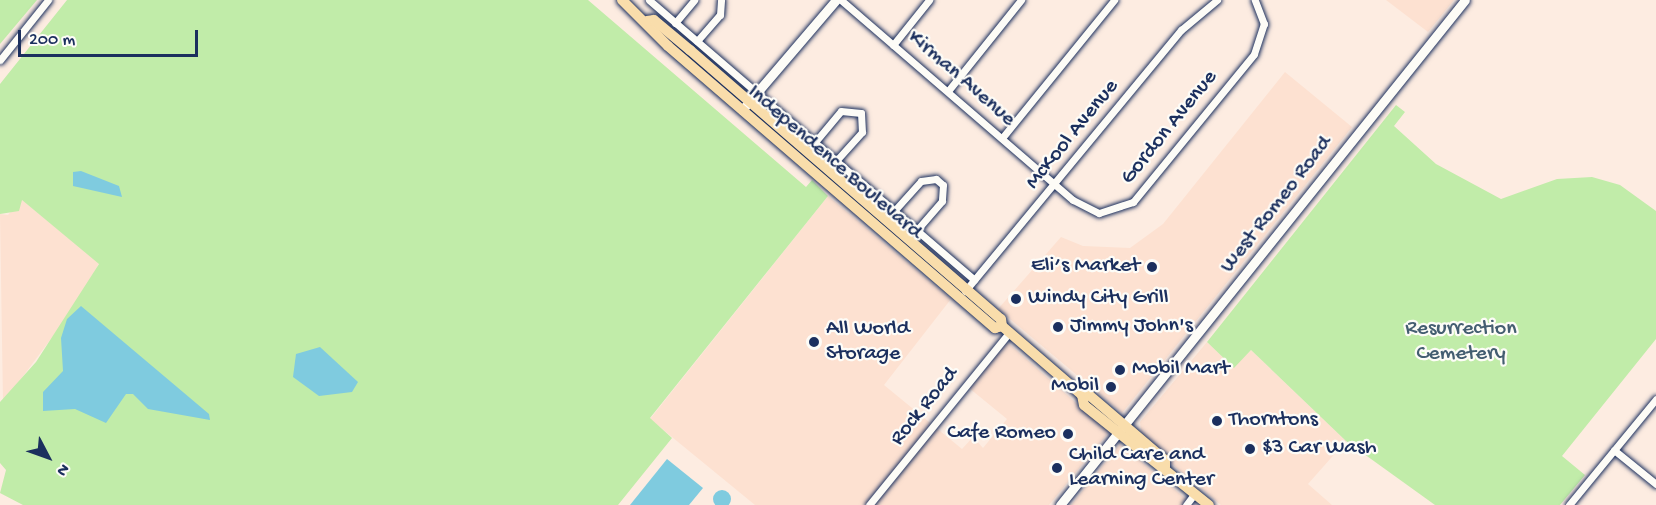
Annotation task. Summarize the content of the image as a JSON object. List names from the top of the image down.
{
  "streets": {
    "main road": ["Independence Boulevard", "West Romeo Road"],
    "street": [
      "Kirman Avenue",
      "Gordon Avenue",
      "McKool Avenue",
      "Rock Road"
    ]
  },
  "crossings": [
    ["Kirman Avenue", "Gordon Avenue"],
    ["Kirman Avenue", "McKool Avenue"],
    ["Gordon Avenue", "McKool Avenue"],
    ["McKool Avenue", "Independence Boulevard"],
    ["Independence Boulevard", "West Romeo Road"],
    ["Independence Boulevard", "Rock Road"]
  ],
  "parks": ["Resurrection Cemetery"],
  "places": [
    "Eli’s Market",
    "Windy City Grill",
    "Jimmy John's",
    "All World Storage",
    "Mobil Mart",
    "Mobil",
    "Thorntons",
    "Cafe Romeo",
    "$3 Car Wash",
    "Child Care and Learning Center"
  ],
  "scale_bar": "200 m",
  "north": "bottom right"
}
